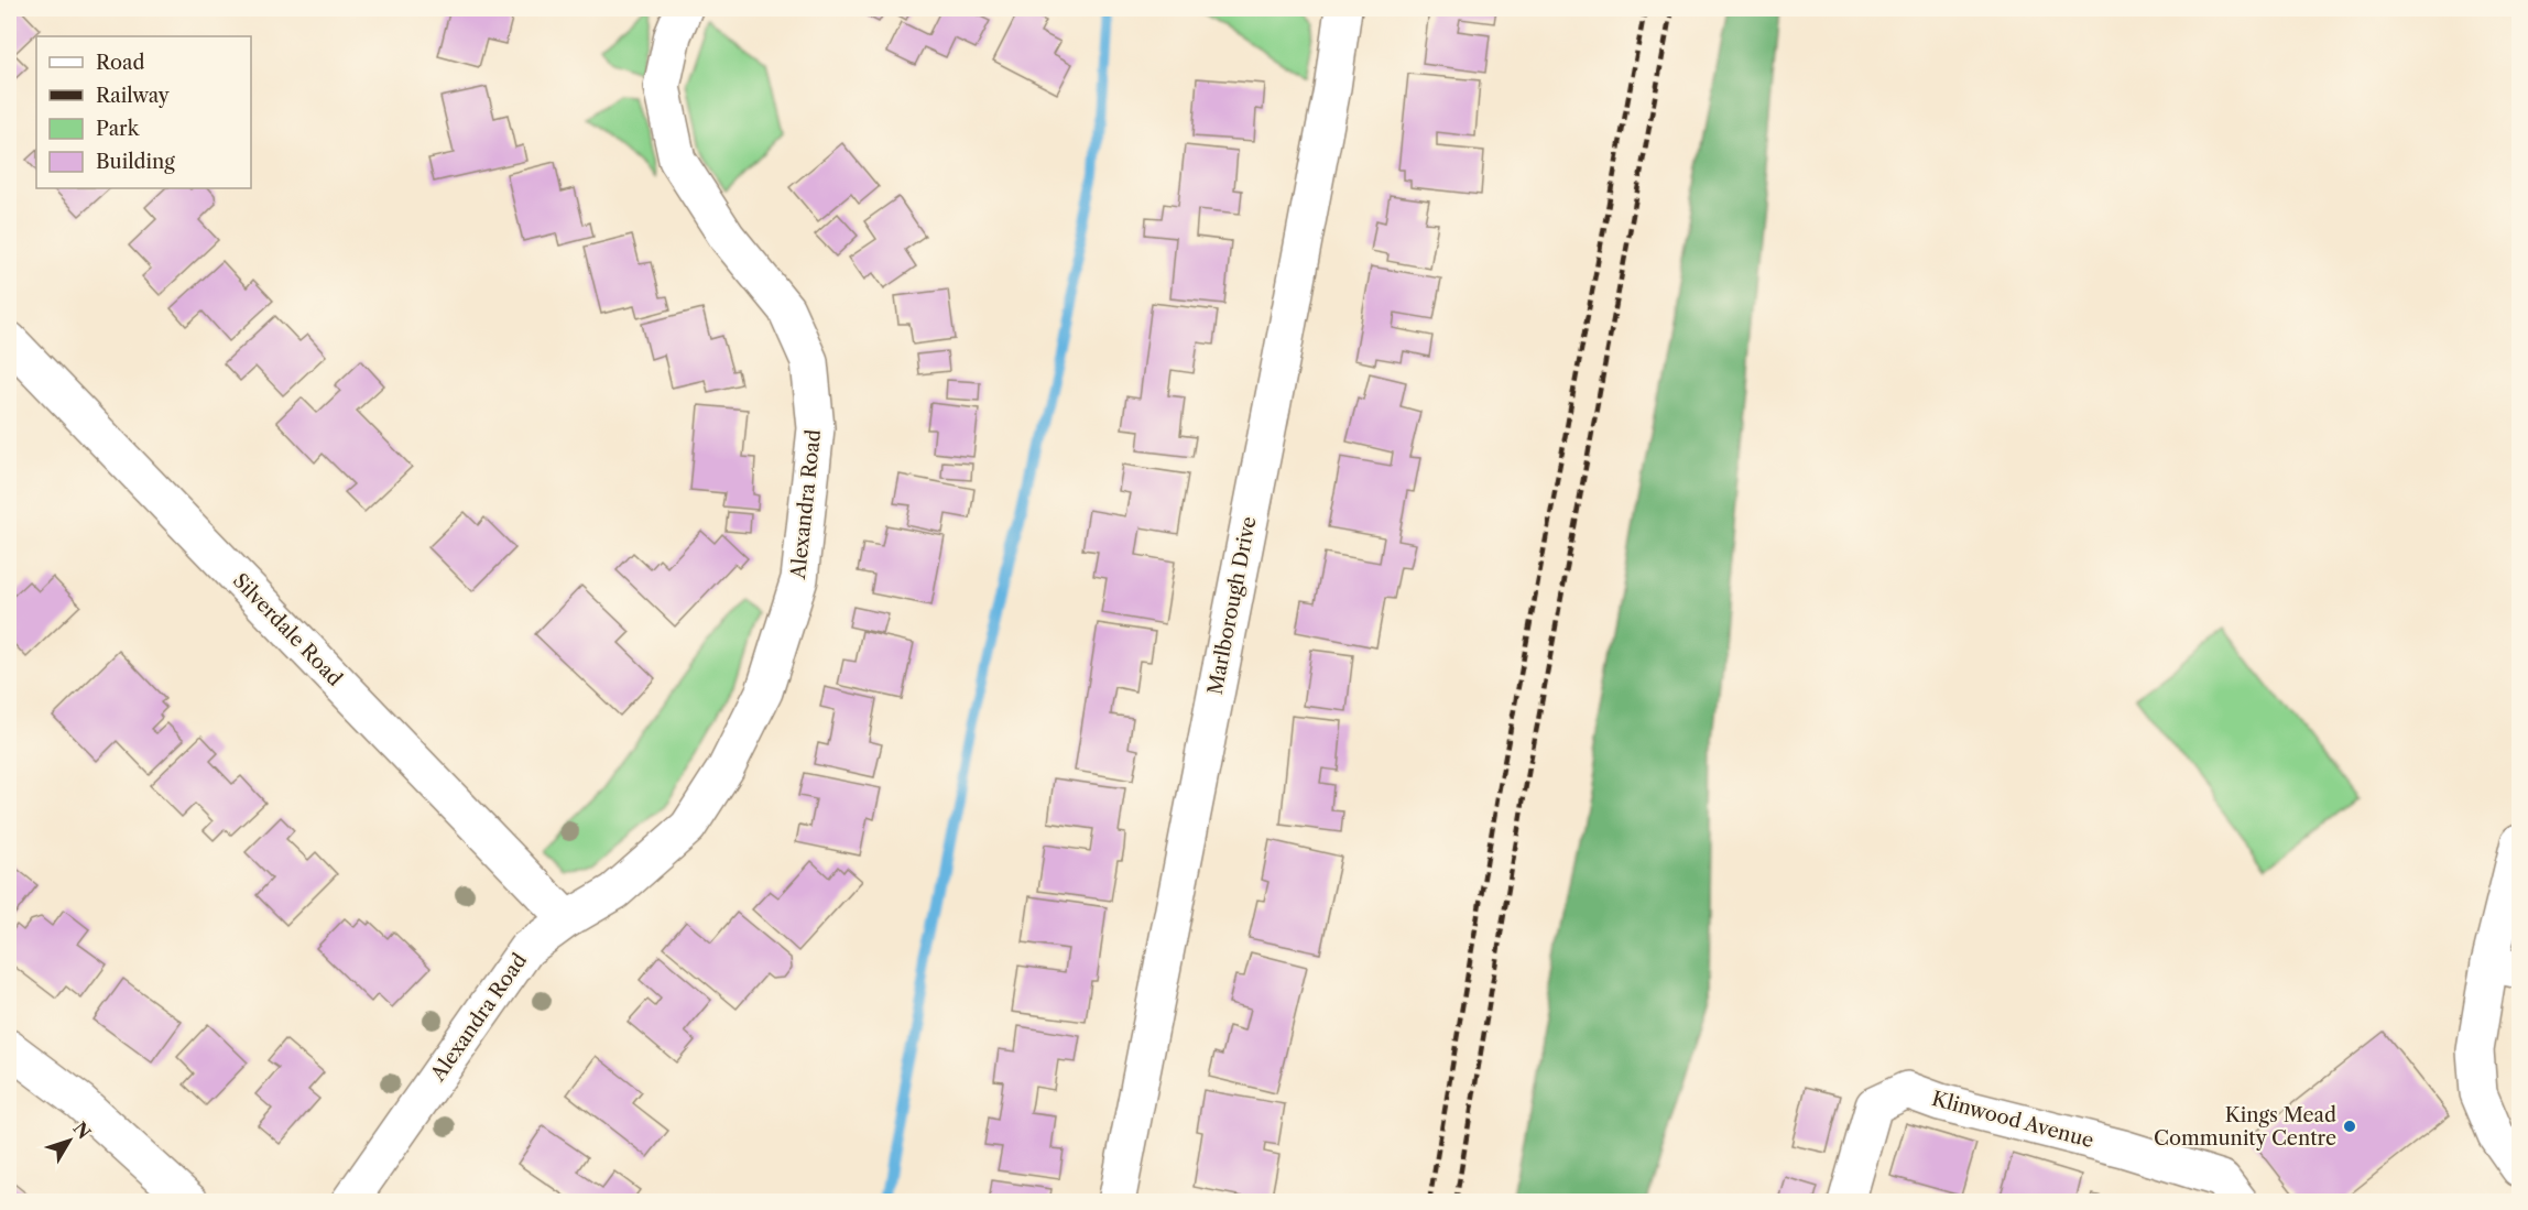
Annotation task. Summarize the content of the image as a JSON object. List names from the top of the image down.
{
  "streets": {
    "street": [
      "Alexandra Road",
      "Marlborough Drive",
      "Silverdale Road",
      "Klinwood Avenue"
    ]
  },
  "crossings": [
    ["Alexandra Road", "Silverdale Road"]
  ],
  "places": ["Kings Mead Community Centre"],
  "legend": [
    "Road",
    "Railway",
    "Park",
    "Building"
  ],
  "north": "top right"
}
